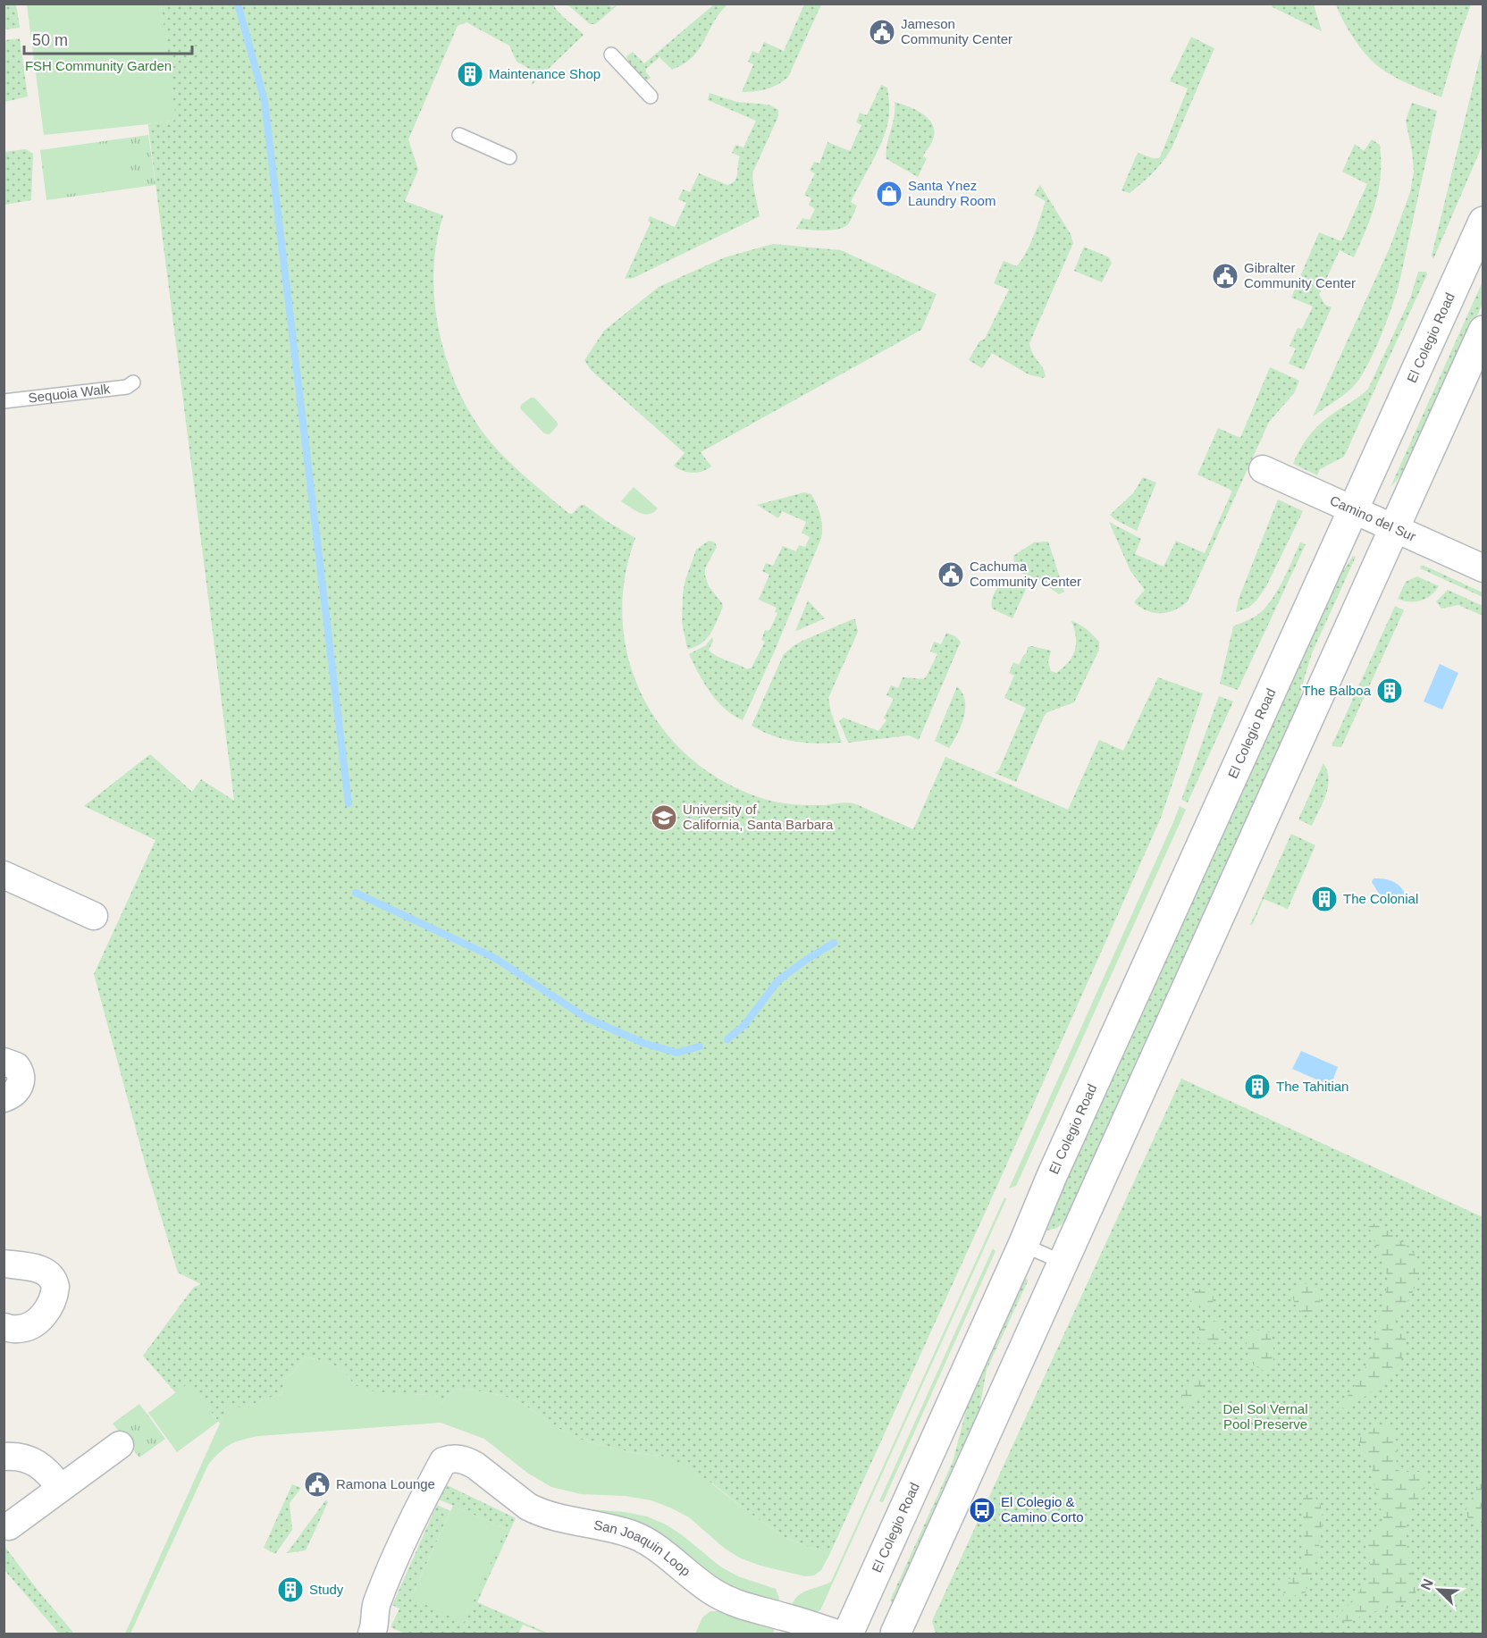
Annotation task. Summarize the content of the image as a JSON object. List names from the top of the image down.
{
  "streets": {
    "main road": ["El Colegio Road"],
    "street": ["Camino del Sur", "San Joaquin Loop"],
    "lane": ["Sequoia Walk"]
  },
  "crossings": [
    ["El Colegio Road", "Camino del Sur"]
  ],
  "parks": ["FSH Community Garden", "Del Sol Vernal Pool Preserve"],
  "places": {
    "public building": [
      "Jameson Community Center",
      "Gibralter Community Center",
      "Cachuma Community Center",
      "Ramona Lounge"
    ],
    "building": [
      "Maintenance Shop",
      "The Balboa",
      "The Colonial",
      "The Tahitian",
      "Study"
    ],
    "shop": ["Santa Ynez Laundry Room"],
    "school or university": ["University of California, Santa Barbara"],
    "bus stop": ["El Colegio & Camino Corto"]
  },
  "scale_bar": "50 m",
  "north": "top left"
}
